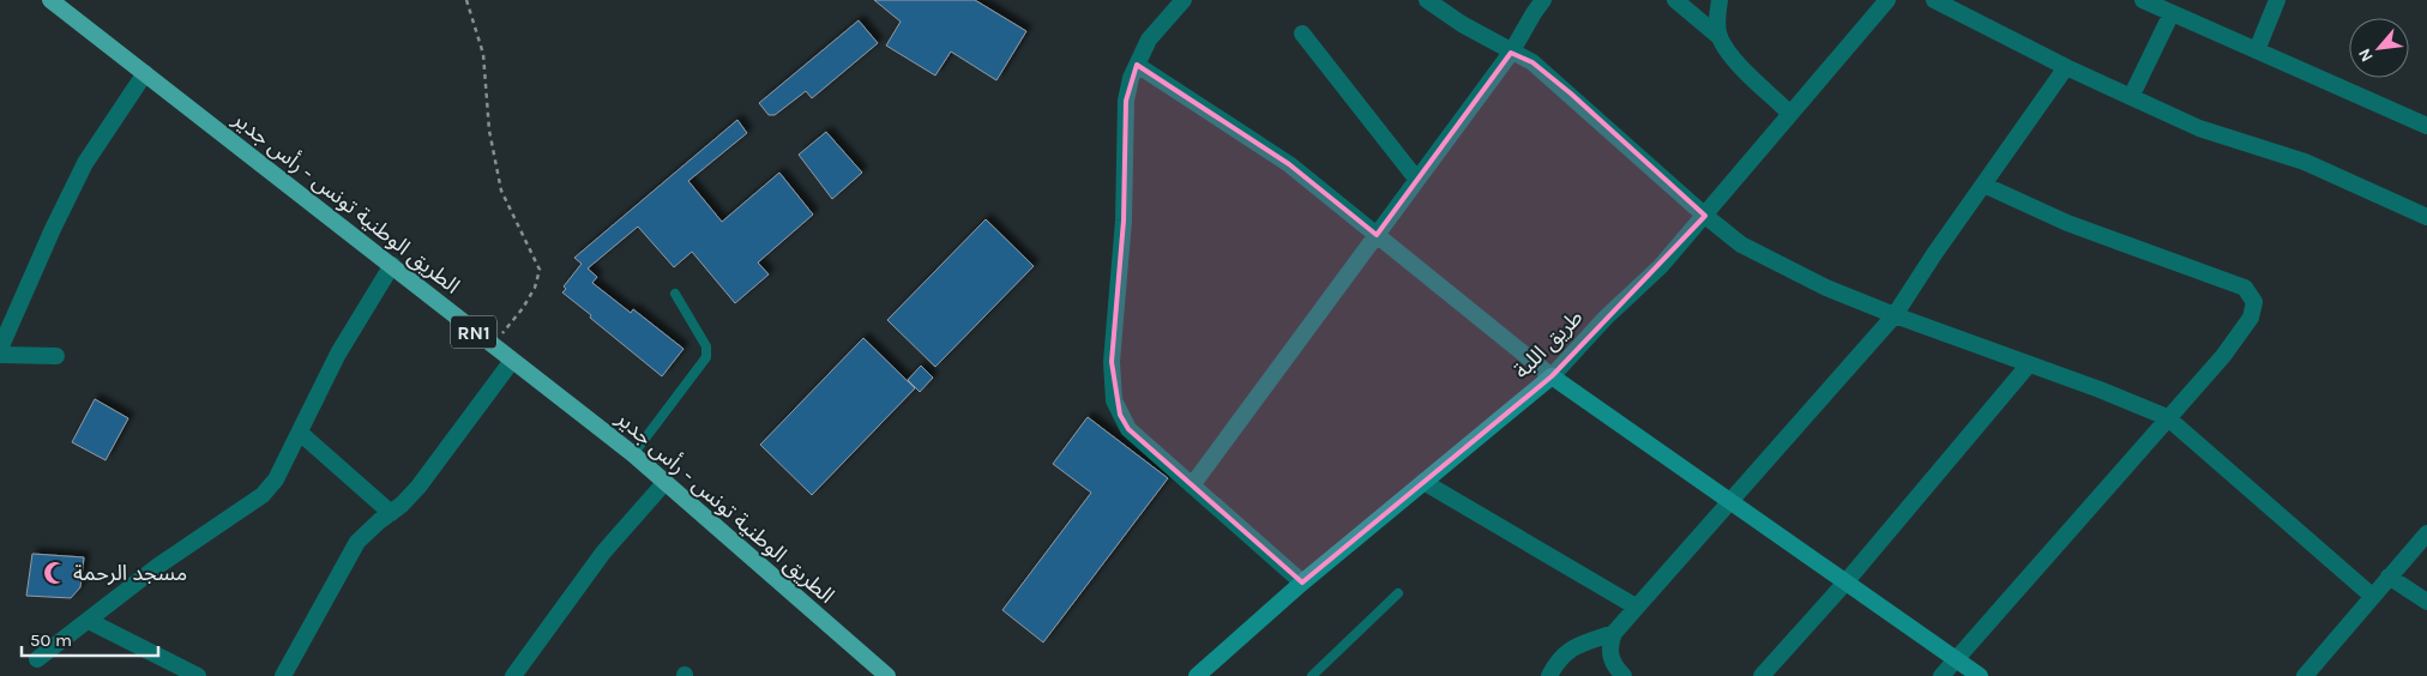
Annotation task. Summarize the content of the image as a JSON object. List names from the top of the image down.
{
  "streets": {
    "main road": ["الطريق الوطنية تونس - رأس جدير", "RN1", "طريق اللبة"]
  },
  "places": {
    "mosque": ["مسجد الرحمة"]
  },
  "scale_bar": "50 m",
  "north": "bottom left"
}
